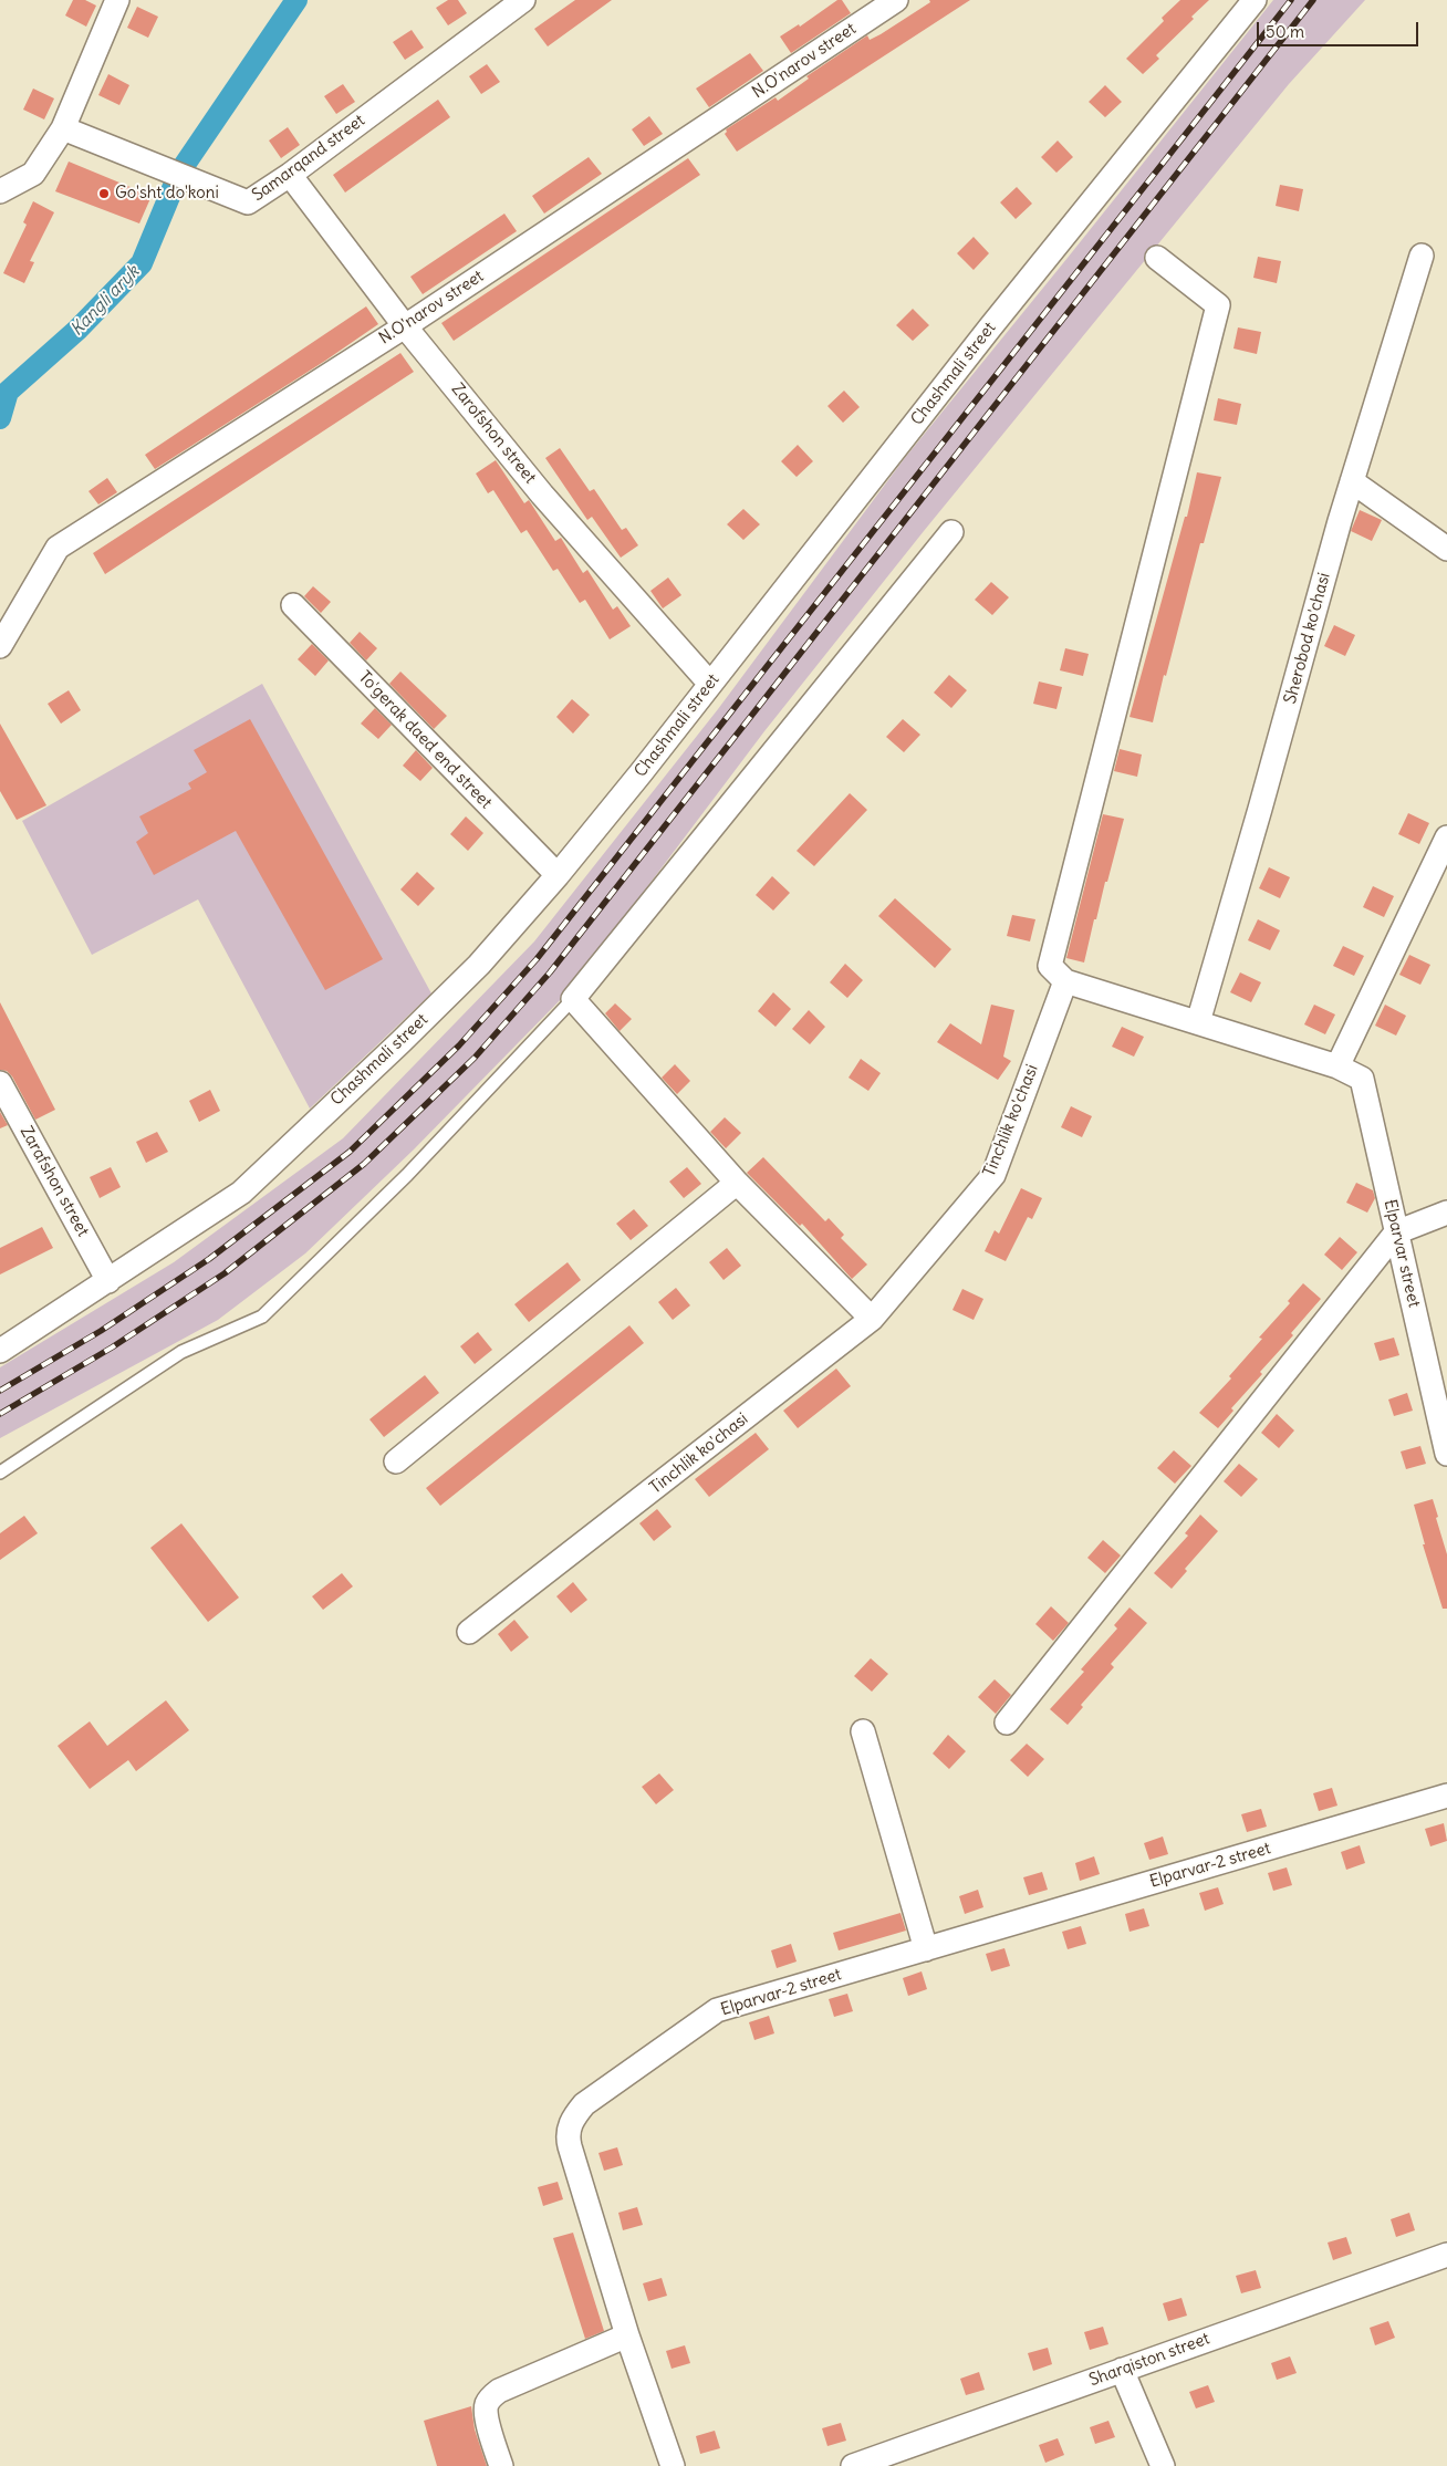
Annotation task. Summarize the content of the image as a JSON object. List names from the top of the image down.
{
  "streets": {
    "street": [
      "N.O'narov street",
      "Samarqand street",
      "Chashmali street",
      "Zarofshon street",
      "Sherobod ko'chasi",
      "To'gerak daed end street",
      "Tinchlik ko'chasi",
      "Zarafshon street",
      "Elparvar street",
      "Elparvar-2 street",
      "Sharqiston street"
    ]
  },
  "crossings": [
    ["N.O'narov street", "Zarofshon street"],
    ["Samarqand street", "Zarofshon street"],
    ["Chashmali street", "Zarofshon street"],
    ["Chashmali street", "To'gerak daed end street"],
    ["Chashmali street", "Zarafshon street"]
  ],
  "water": ["Kangli aryk"],
  "places": ["Go'sht do'koni"],
  "scale_bar": "50 m"
}
